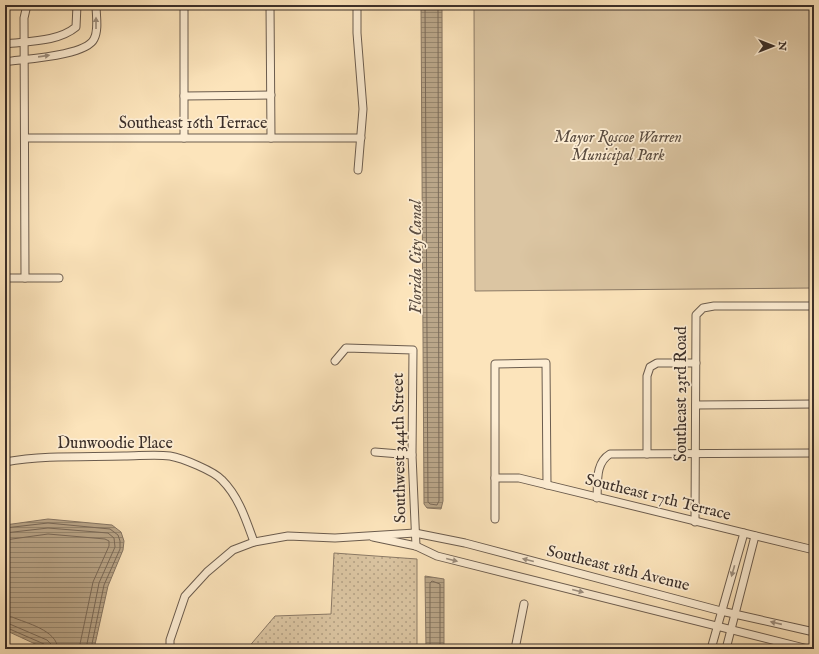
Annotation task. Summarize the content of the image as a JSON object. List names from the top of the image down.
{
  "streets": {
    "street": [
      "Southeast 16th Terrace",
      "Southeast 23rd Road",
      "Dunwoodie Place",
      "Southwest 344th Street",
      "Southeast 17th Terrace",
      "Southeast 18th Avenue"
    ]
  },
  "crossings": [
    ["Southeast 23rd Road", "Southeast 17th Terrace"],
    ["Southwest 344th Street", "Southeast 18th Avenue"]
  ],
  "water": ["Florida City Canal"],
  "parks": ["Mayor Roscoe Warren Municipal Park"],
  "north": "right"
}
